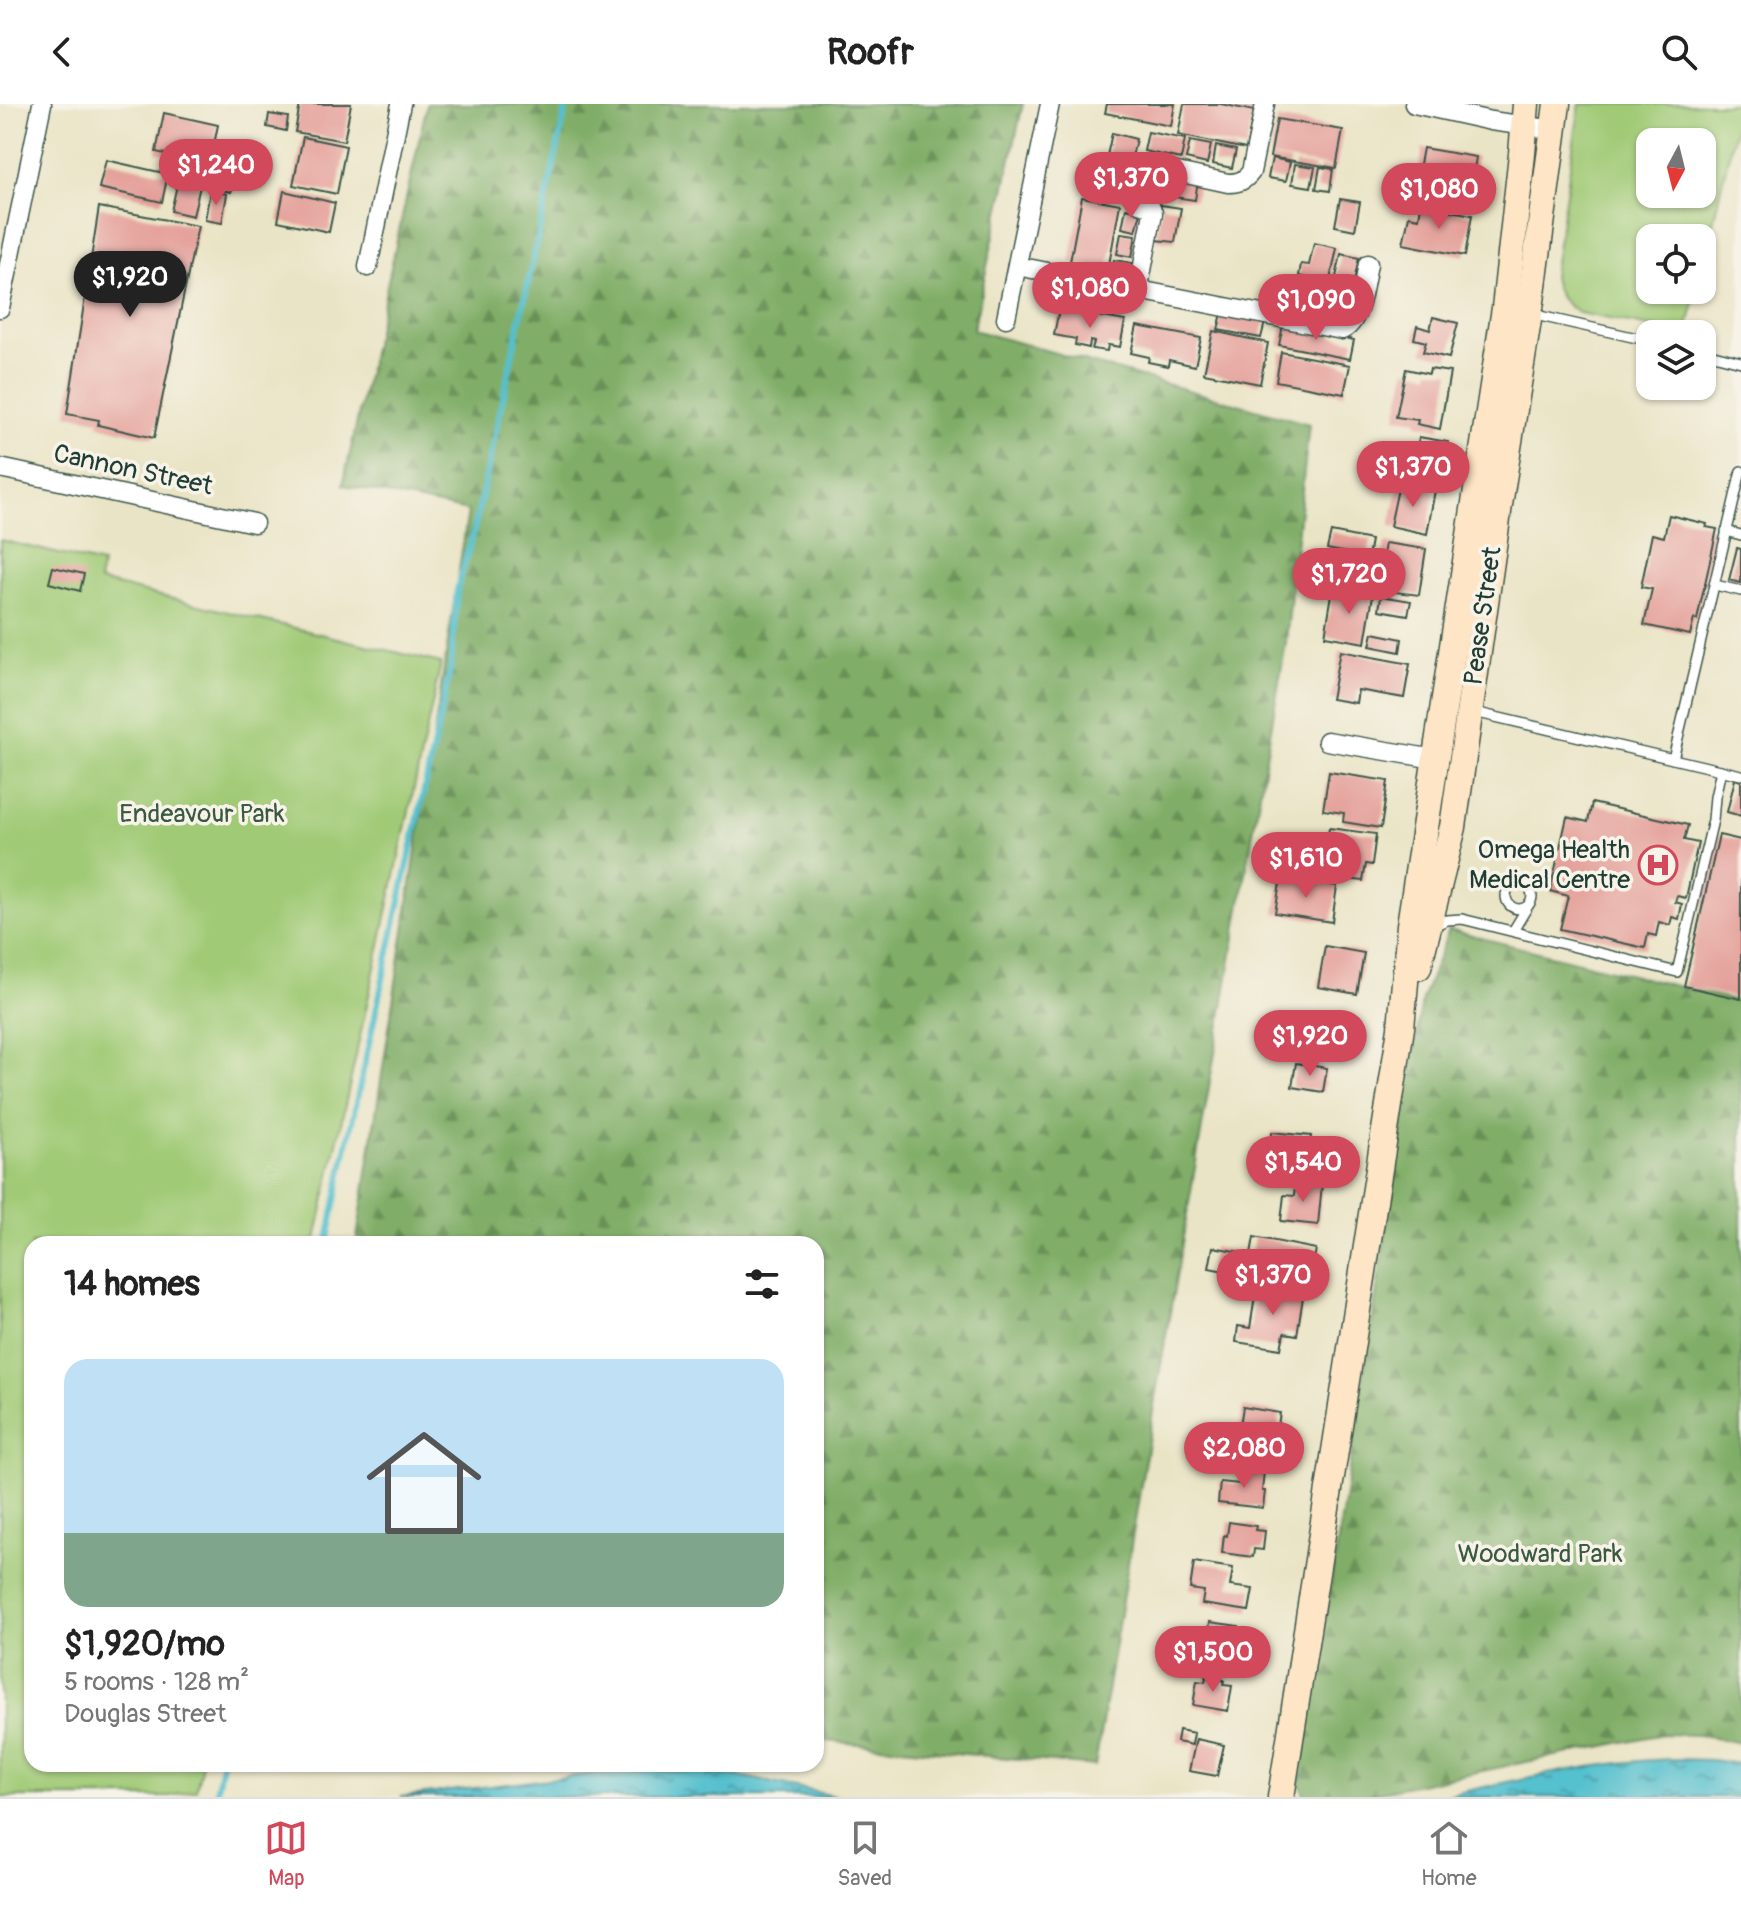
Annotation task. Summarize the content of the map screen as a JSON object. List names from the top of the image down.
{
  "streets": {
    "street": ["Cannon Street", "Pease Street"]
  },
  "parks": ["Endeavour Park", "Woodward Park"],
  "places": {
    "hospital": ["Omega Health Medical Centre"]
  },
  "north": "bottom",
  "page": {
    "header": "Roofr",
    "price": [
      "$1,240",
      "$1,370",
      "$1,080",
      "$1,920",
      "$1,080",
      "$1,090",
      "$1,370",
      "$1,720",
      "$1,610",
      "$1,920",
      "$1,540",
      "$1,370",
      "$2,080",
      "$1,500"
    ],
    "heading": "14 homes",
    "list": [
      {
        "name": "$1,920/mo",
        "note": "5 rooms · 128 m² · Douglas Street"
      }
    ],
    "tabs": ["Map", "Saved", "Home"]
  }
}
